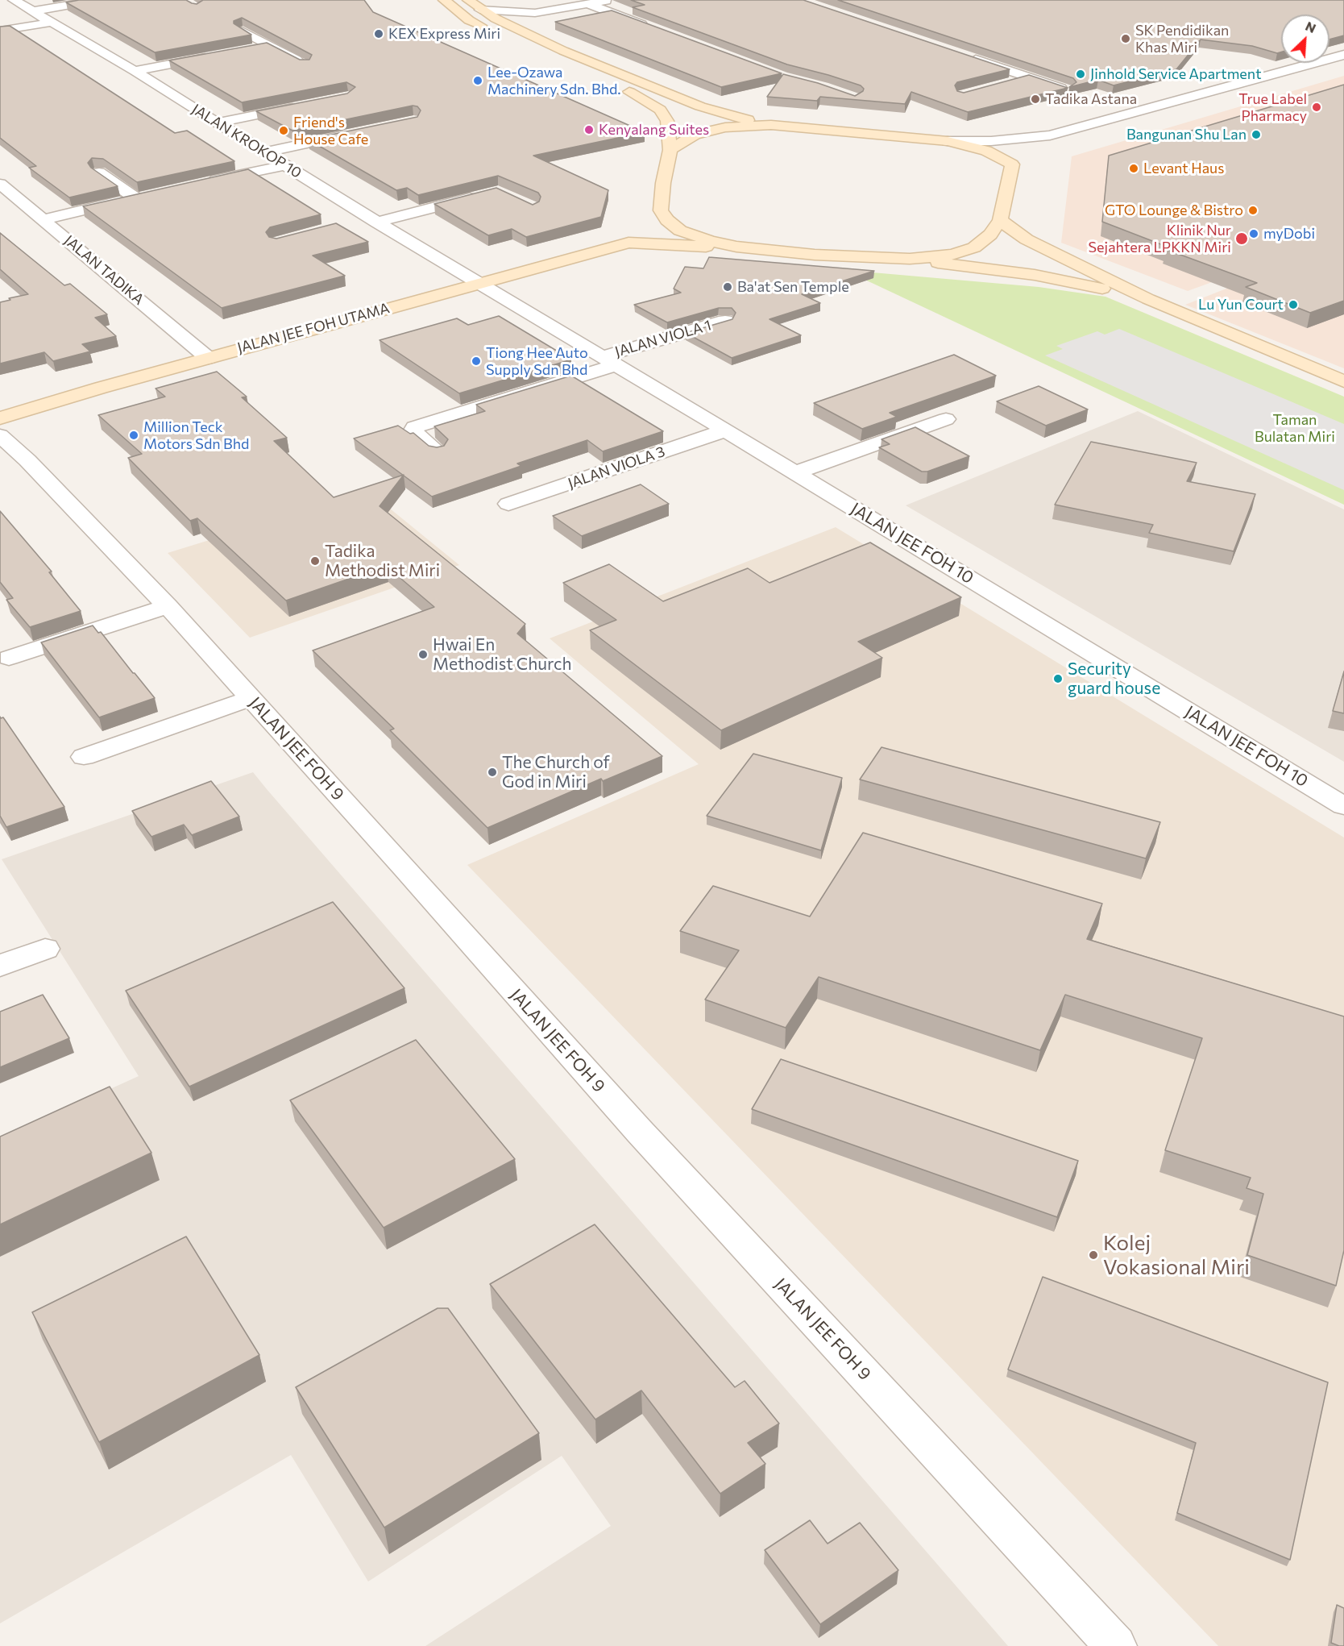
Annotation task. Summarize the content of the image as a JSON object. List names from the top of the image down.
{
  "streets": {
    "street": [
      "JALAN KROKOP 10",
      "JALAN TADIKA",
      "JALAN JEE FOH UTAMA",
      "JALAN VIOLA 1",
      "JALAN VIOLA 3",
      "JALAN JEE FOH 10",
      "JALAN JEE FOH 9"
    ]
  },
  "crossings": [
    ["JALAN KROKOP 10", "JALAN JEE FOH UTAMA"],
    ["JALAN KROKOP 10", "JALAN JEE FOH 10"],
    ["JALAN TADIKA", "JALAN JEE FOH UTAMA"],
    ["JALAN JEE FOH UTAMA", "JALAN JEE FOH 10"],
    ["JALAN VIOLA 1", "JALAN JEE FOH 10"],
    ["JALAN VIOLA 3", "JALAN JEE FOH 10"]
  ],
  "parks": ["Taman Bulatan Miri"],
  "places": [
    "KEX Express Miri",
    "SK Pendidikan Khas Miri",
    "Jinhold Service Apartment",
    "Lee-Ozawa Machinery Sdn. Bhd.",
    "Tadika Astana",
    "True Label Pharmacy",
    "Kenyalang Suites",
    "Friend's House Cafe",
    "Bangunan Shu Lan",
    "Levant Haus",
    "GTO Lounge & Bistro",
    "myDobi",
    "Klinik Nur Sejahtera LPKKN Miri",
    "Ba'at Sen Temple",
    "Lu Yun Court",
    "Tiong Hee Auto Supply Sdn Bhd",
    "Million Teck Motors Sdn Bhd",
    "Tadika Methodist Miri",
    "Hwai En Methodist Church",
    "Security guard house",
    "The Church of God in Miri",
    "Kolej Vokasional Miri"
  ],
  "north": "top right"
}
